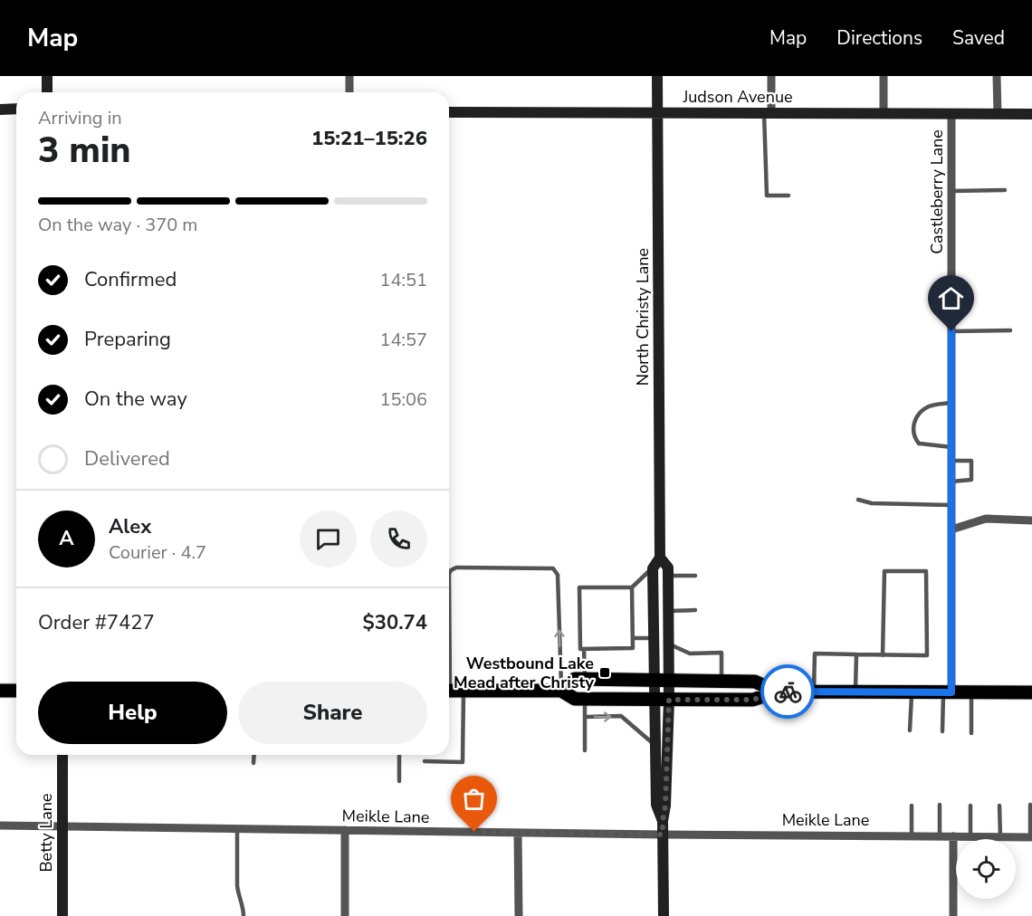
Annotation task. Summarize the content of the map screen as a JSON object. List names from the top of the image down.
{
  "streets": {
    "street": [
      "Judson Avenue",
      "Castleberry Lane",
      "North Christy Lane",
      "Meikle Lane",
      "Betty Lane"
    ]
  },
  "crossings": [
    ["Judson Avenue", "Castleberry Lane"],
    ["Judson Avenue", "North Christy Lane"],
    ["North Christy Lane", "Meikle Lane"],
    ["Meikle Lane", "Betty Lane"]
  ],
  "places": {
    "transit": ["Westbound Lake Mead after Christy"]
  },
  "page": {
    "header": "Map",
    "nav": ["Map", "Directions", "Saved"],
    "heading": ["3 min", "Arriving in", "15:21–15:26"],
    "panel": [
      "Alex",
      "Courier · 4.7",
      "Order #7427",
      "$30.74"
    ],
    "bar": "On the way · 370 m",
    "list": [
      ["Confirmed", "14:51"],
      ["Preparing", "14:57"],
      ["On the way", "15:06"],
      "Delivered"
    ],
    "round": "A",
    "buttons": ["Help", "Share"]
  }
}
